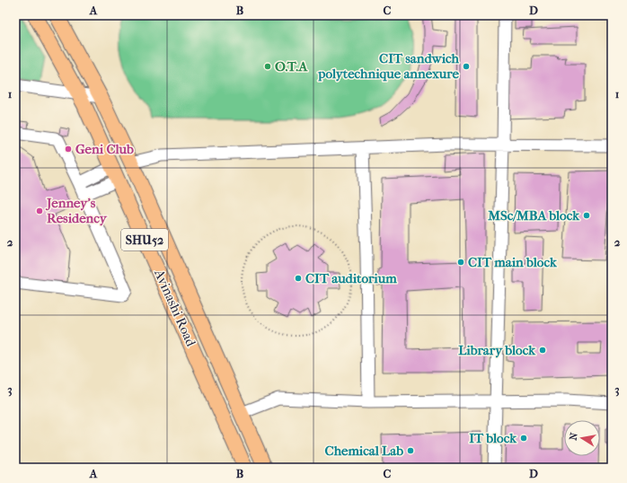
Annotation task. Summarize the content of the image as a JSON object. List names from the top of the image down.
{
  "streets": {
    "main road": ["SHU52", "Avinashi Road"]
  },
  "places": [
    "O.T.A",
    "CIT sandwich polytechnique annexure",
    "Geni Club",
    "Jenney's Residency",
    "MSc/MBA block",
    "CIT main block",
    "CIT auditorium",
    "Library block",
    "IT block",
    "Chemical Lab"
  ],
  "north": "left",
  "grid": {
    "columns": [
      "A",
      "B",
      "C",
      "D"
    ],
    "rows": ["1", "2", "3"]
  }
}
